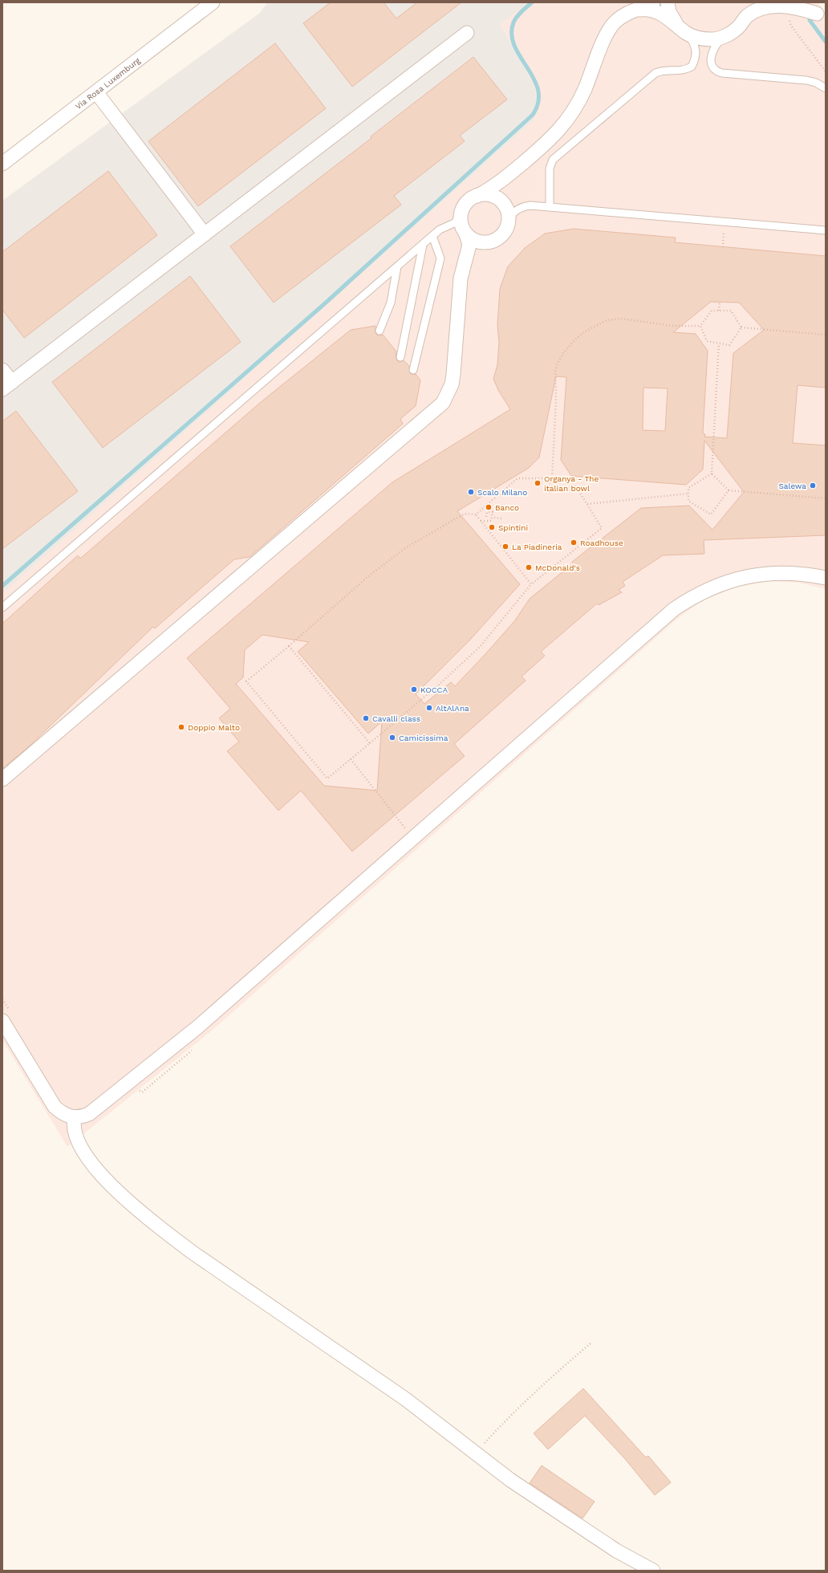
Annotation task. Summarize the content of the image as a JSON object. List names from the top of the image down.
{
  "streets": {
    "street": ["Via Rosa Luxemburg"]
  },
  "places": [
    "Organya - The italian bowl",
    "Salewa",
    "Scalo Milano",
    "Banco",
    "Spintini",
    "Roadhouse",
    "La Piadineria",
    "McDonald's",
    "KOCCA",
    "AltAlAna",
    "Cavalli class",
    "Doppio Malto",
    "Camicissima"
  ]
}
